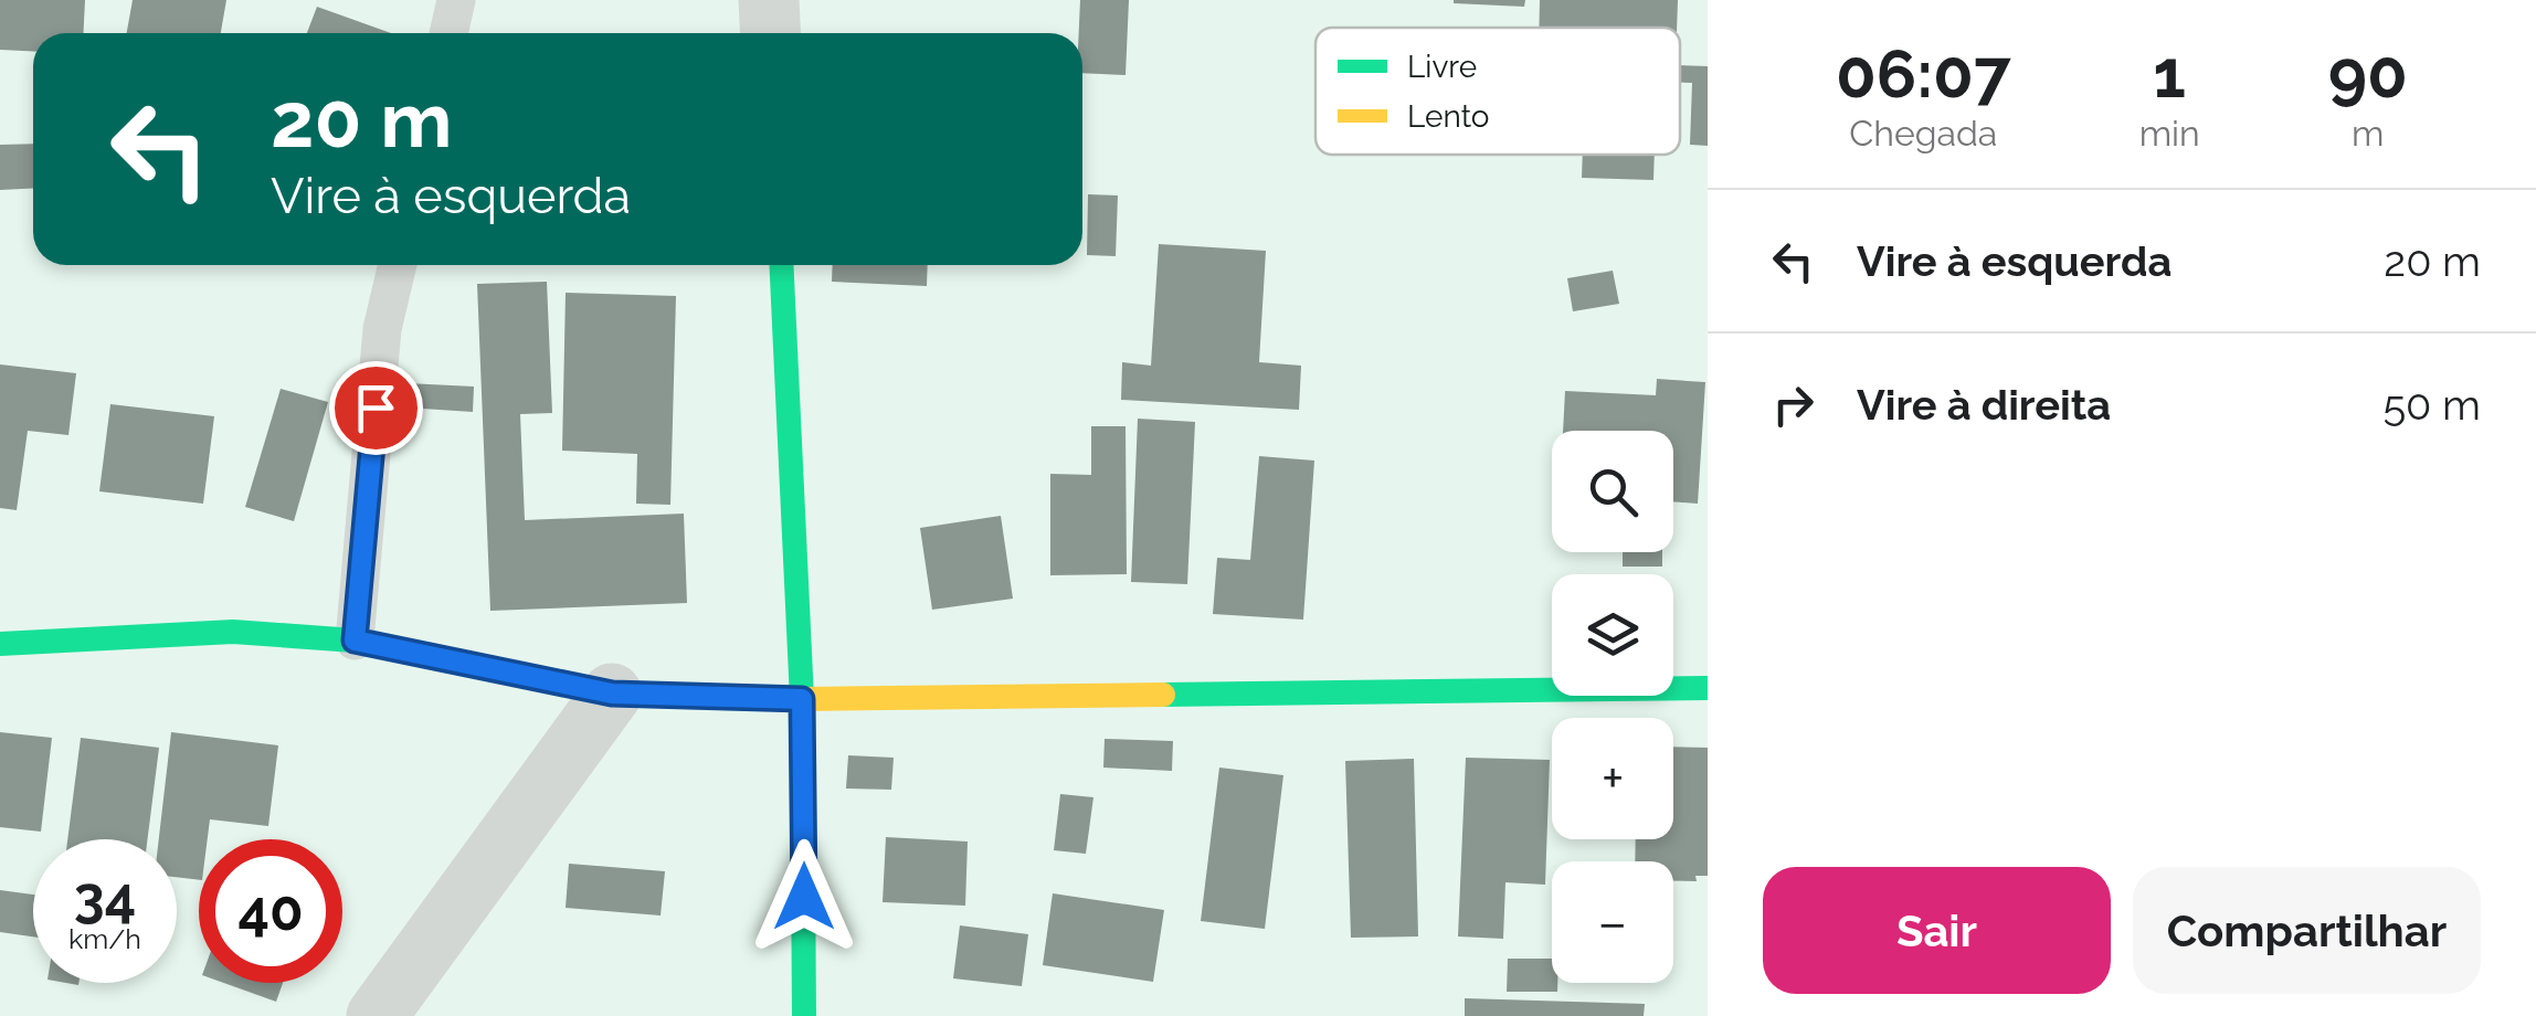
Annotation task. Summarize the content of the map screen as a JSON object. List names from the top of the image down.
{
  "legend": ["Livre", "Lento"],
  "page": {
    "eta": [
      "06:07",
      "Chegada",
      "1",
      "min",
      "90",
      "m"
    ],
    "turn": ["20 m", "Vire à esquerda"],
    "list": [
      {
        "name": "Vire à esquerda",
        "value": "20 m"
      },
      {
        "name": "Vire à direita",
        "value": "50 m"
      }
    ],
    "map_buttons": ["+", "−"],
    "speed": "34 km/h",
    "limit": "40",
    "buttons": ["Sair", "Compartilhar"]
  }
}
